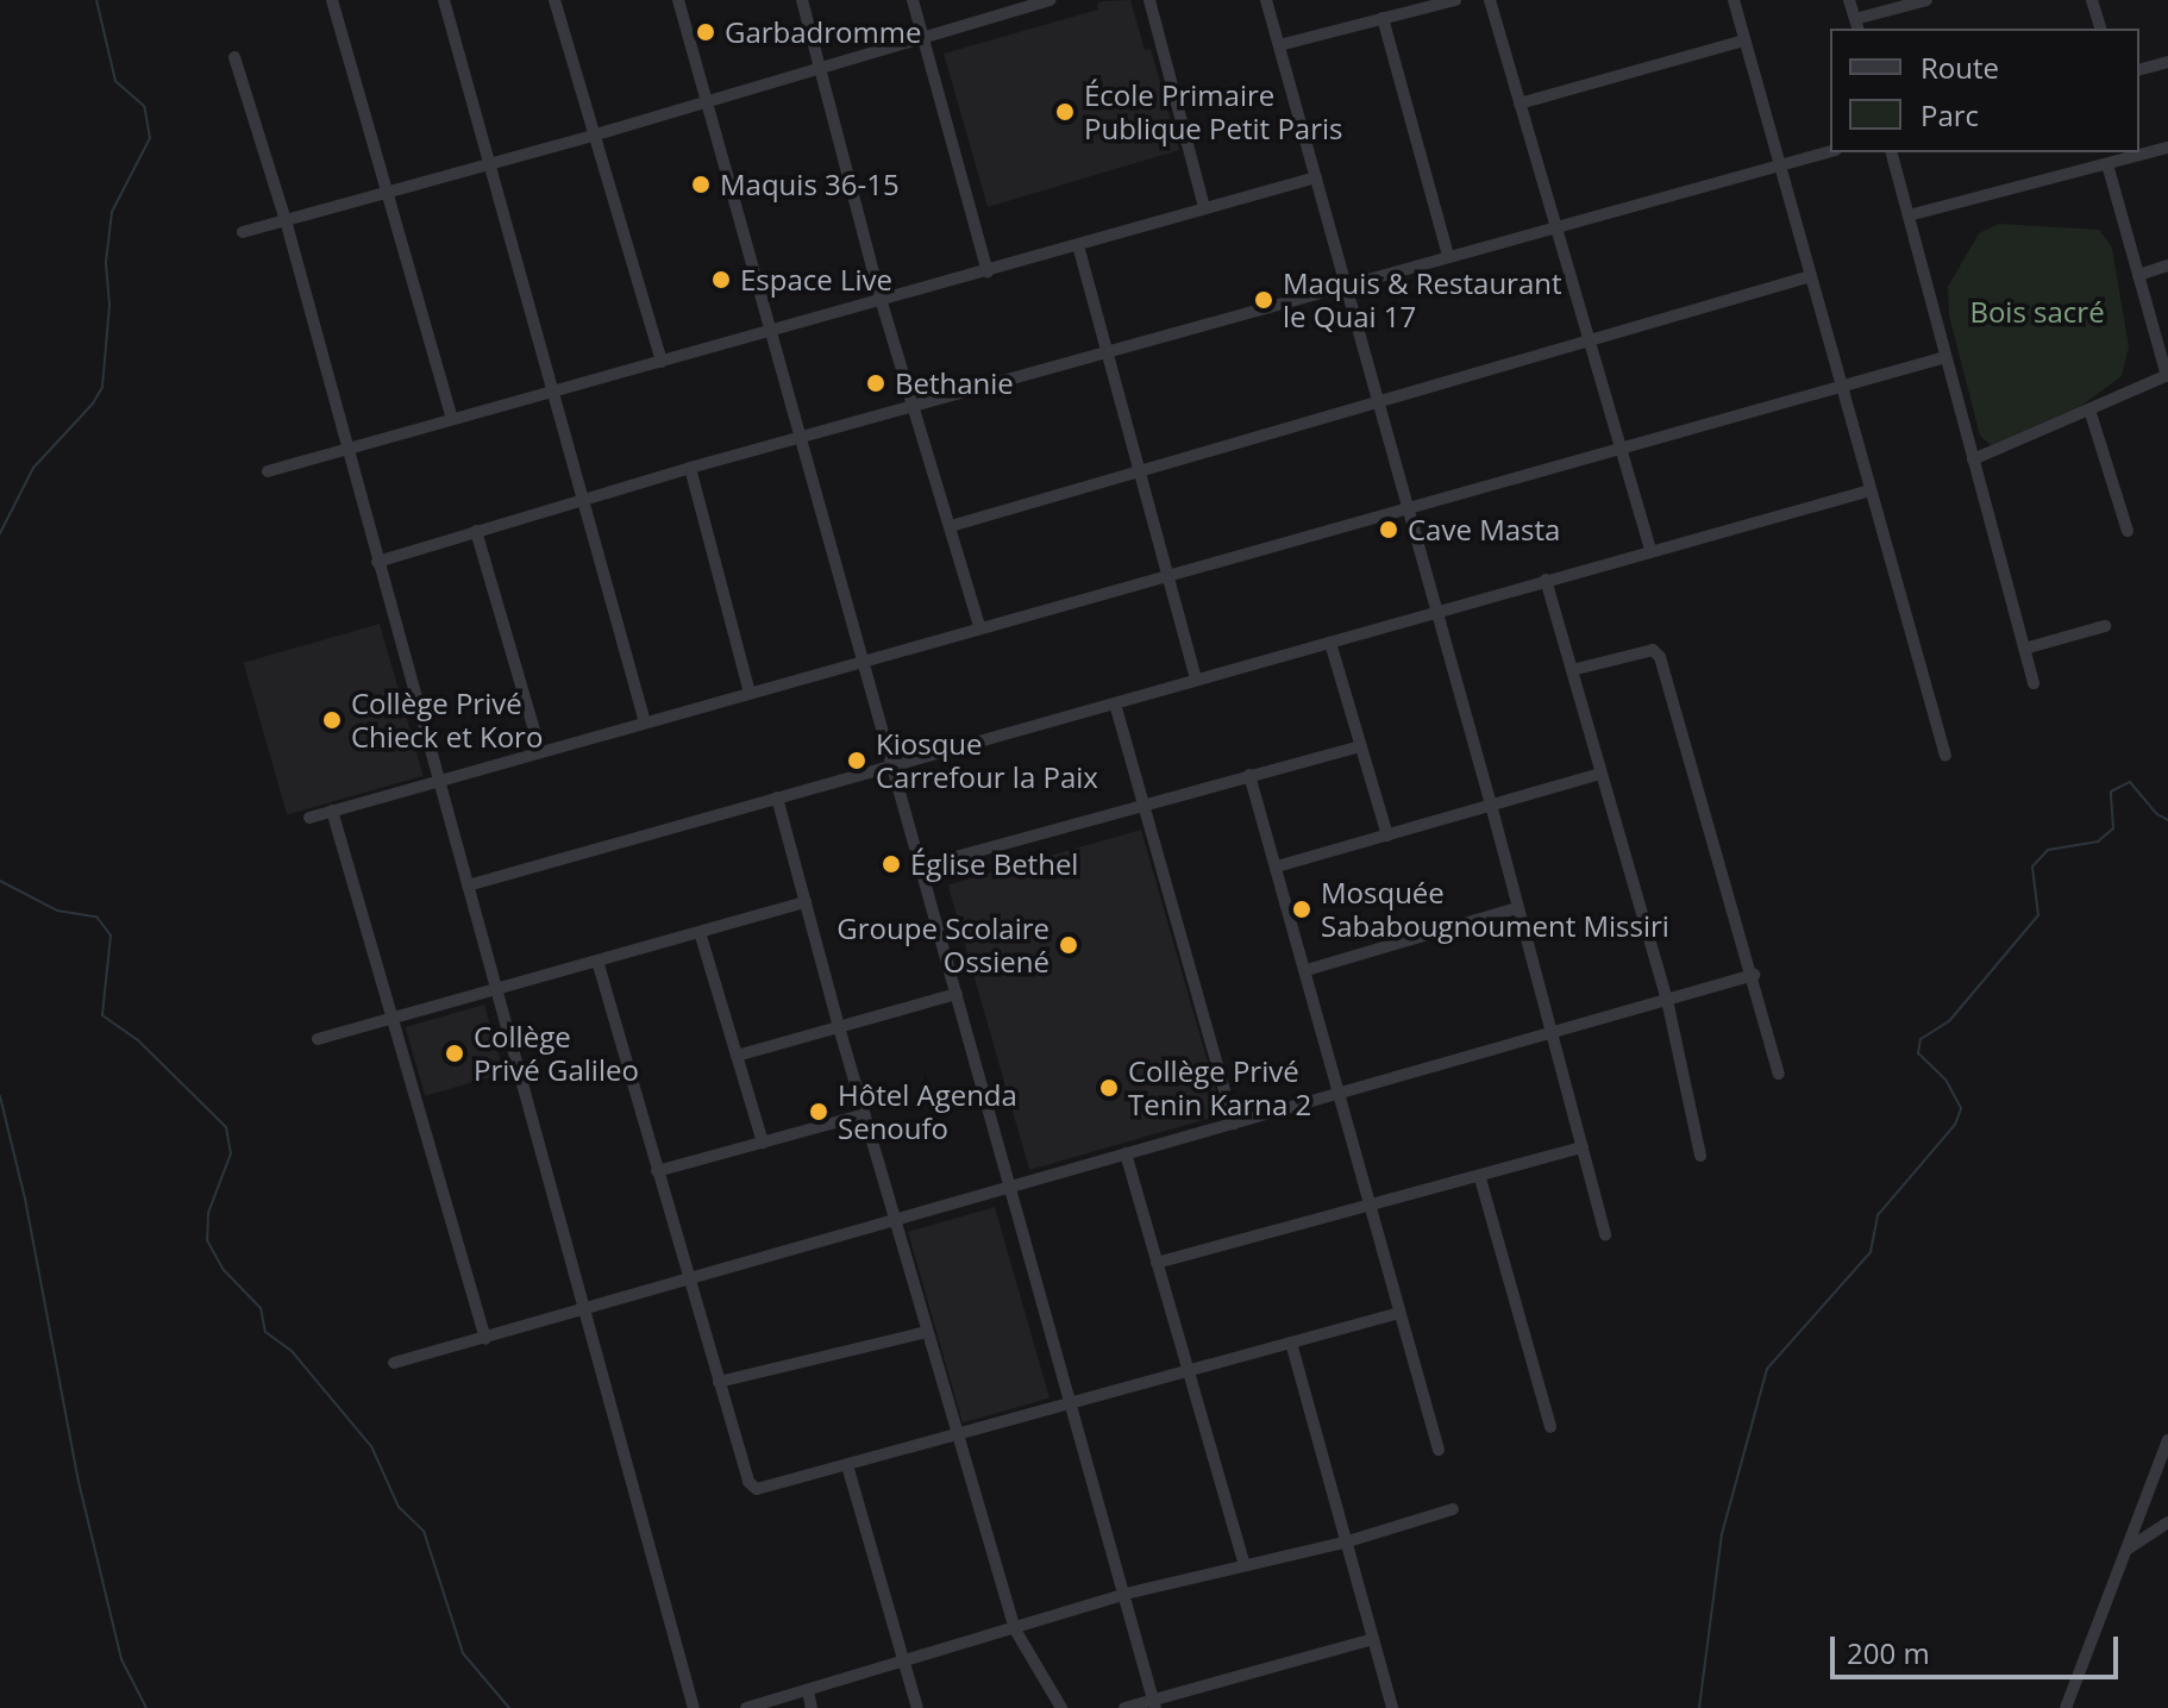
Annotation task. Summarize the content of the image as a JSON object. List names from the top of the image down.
{
  "parks": ["Bois sacré"],
  "places": [
    "Garbadromme",
    "École Primaire Publique Petit Paris",
    "Maquis 36-15",
    "Espace Live",
    "Maquis & Restaurant le Quai 17",
    "Bethanie",
    "Cave Masta",
    "Collège Privé Chieck et Koro",
    "Kiosque Carrefour la Paix",
    "Église Bethel",
    "Mosquée Sababougnoument Missiri",
    "Groupe Scolaire Ossiené",
    "Collège Privé Galileo",
    "Collège Privé Tenin Karna 2",
    "Hôtel Agenda Senoufo"
  ],
  "legend": ["Route", "Parc"],
  "scale_bar": "200 m"
}
